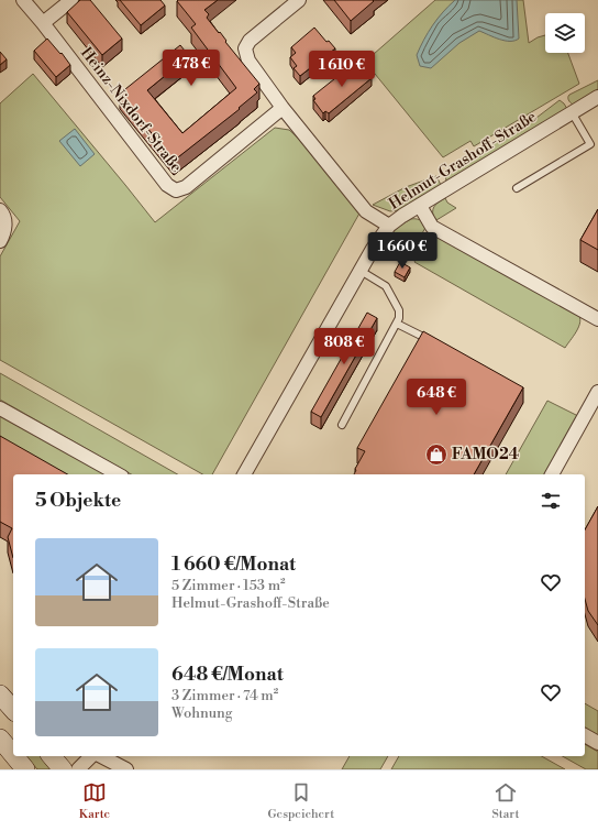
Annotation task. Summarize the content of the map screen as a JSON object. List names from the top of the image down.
{
  "streets": {
    "street": ["Heinz-Nixdorf-Straße", "Helmut-Grashoff-Straße"]
  },
  "places": {
    "shop": ["FAMO24"]
  },
  "page": {
    "price": [
      "478 €",
      "1 610 €",
      "1 660 €",
      "808 €",
      "648 €"
    ],
    "heading": "5 Objekte",
    "list": [
      {
        "name": "1 660 €/Monat",
        "note": "5 Zimmer · 153 m² · Helmut-Grashoff-Straße"
      },
      {
        "name": "648 €/Monat",
        "note": "3 Zimmer · 74 m² · Wohnung"
      }
    ],
    "tabs": ["Karte", "Gespeichert", "Start"]
  }
}
